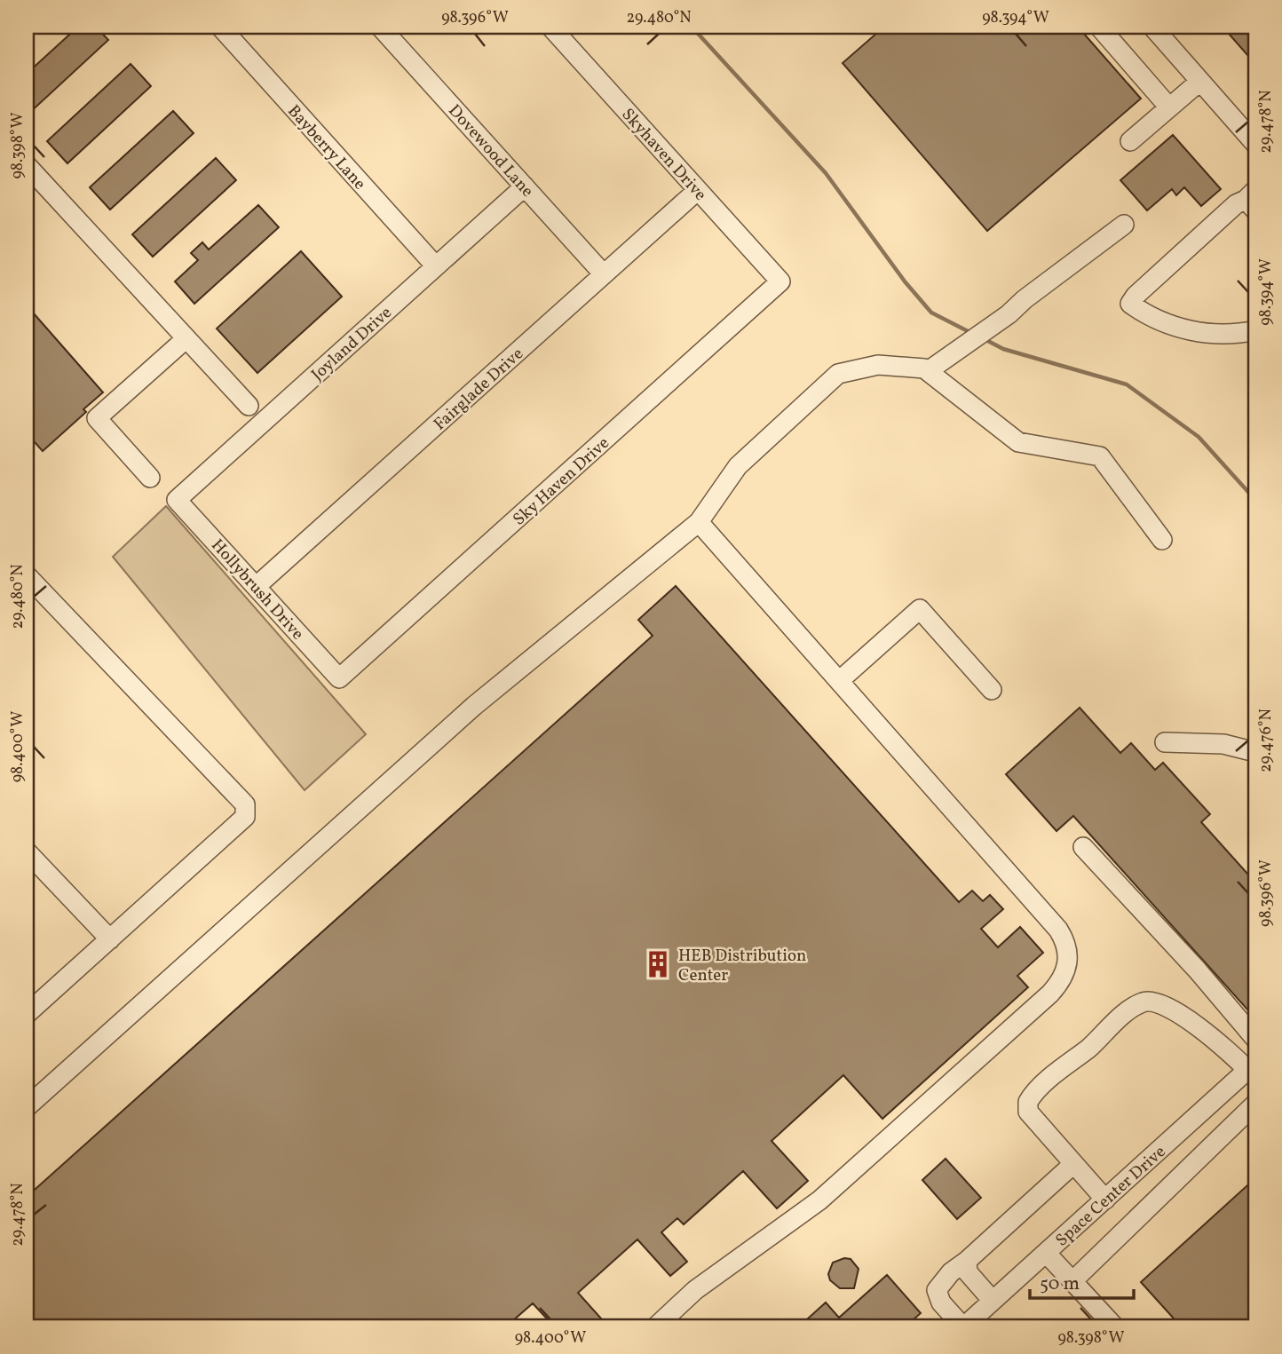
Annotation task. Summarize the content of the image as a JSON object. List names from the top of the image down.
{
  "streets": {
    "street": [
      "Bayberry Lane",
      "Dovewood Lane",
      "Skyhaven Drive",
      "Joyland Drive",
      "Fairglade Drive",
      "Sky Haven Drive",
      "Hollybrush Drive",
      "Space Center Drive"
    ]
  },
  "crossings": [
    ["Bayberry Lane", "Joyland Drive"],
    ["Dovewood Lane", "Joyland Drive"],
    ["Dovewood Lane", "Fairglade Drive"],
    ["Skyhaven Drive", "Fairglade Drive"],
    ["Skyhaven Drive", "Sky Haven Drive"],
    ["Joyland Drive", "Hollybrush Drive"],
    ["Fairglade Drive", "Hollybrush Drive"],
    ["Sky Haven Drive", "Hollybrush Drive"]
  ],
  "places": {
    "building": ["HEB Distribution Center"]
  },
  "scale_bar": "50 m",
  "coordinates": [
    "98.396°W",
    "29.480°N",
    "98.394°W",
    "29.478°N",
    "98.398°W",
    "29.476°N",
    "98.400°W"
  ]
}
